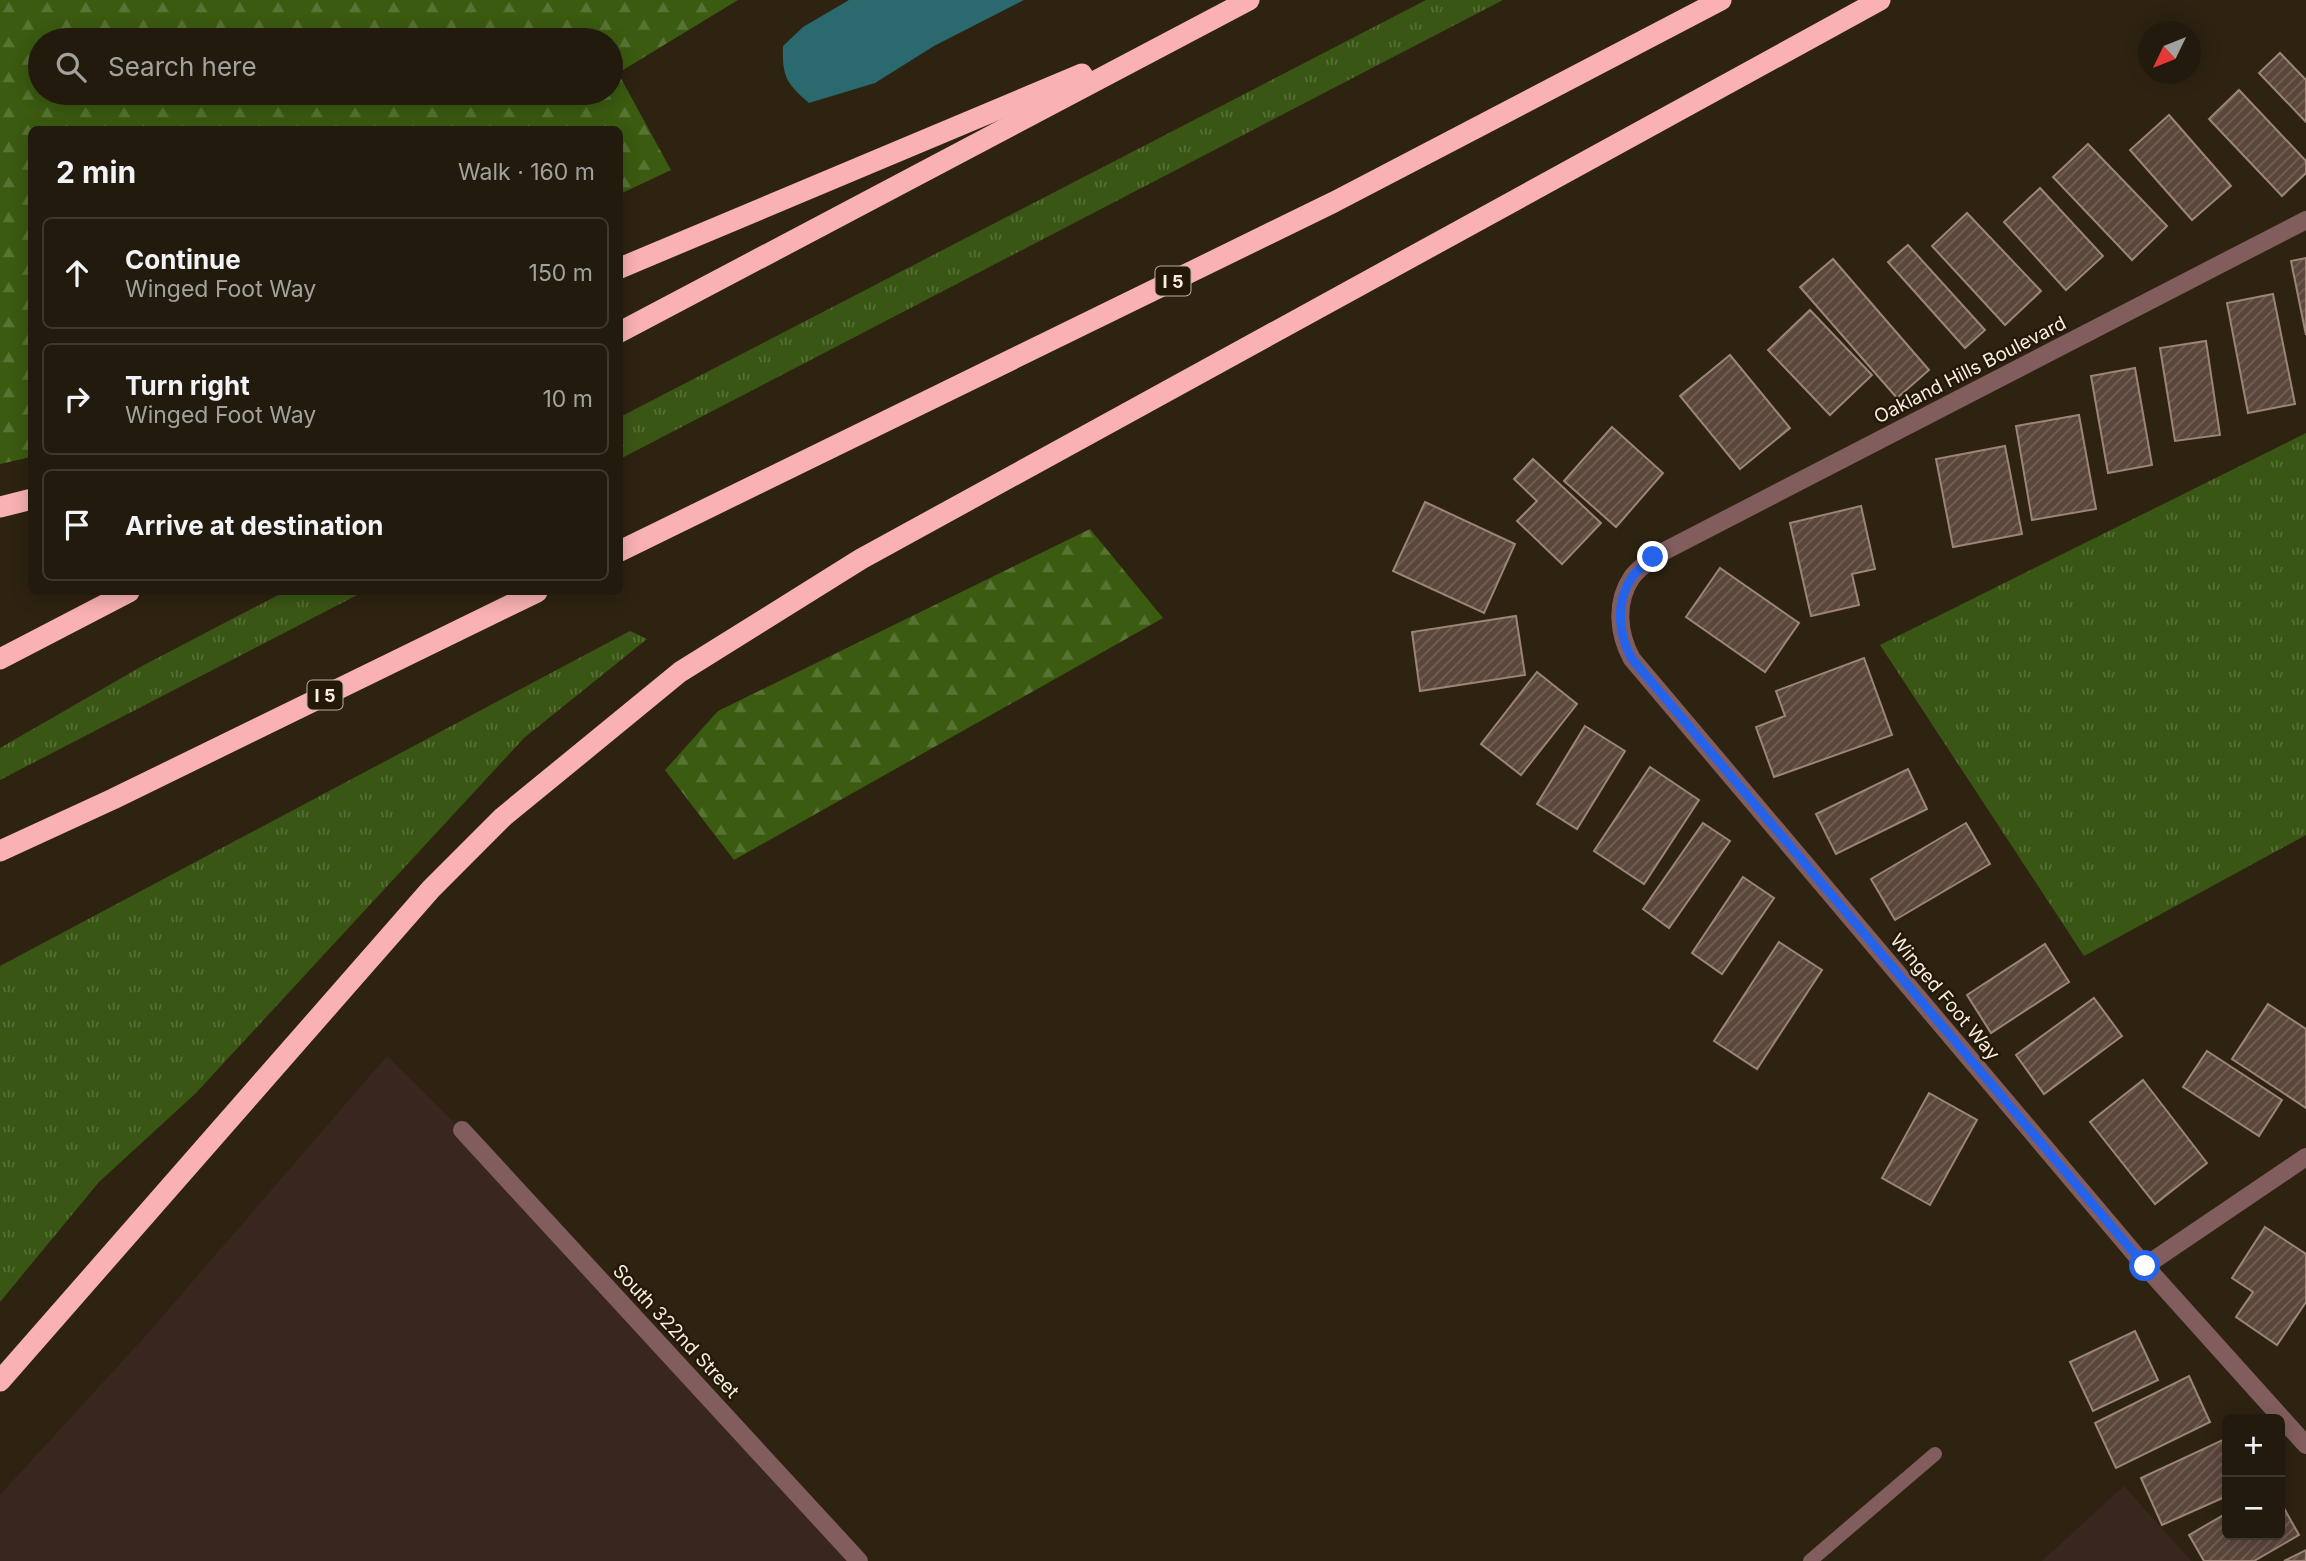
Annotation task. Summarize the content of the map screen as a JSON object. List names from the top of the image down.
{
  "streets": {
    "highway": ["I 5"],
    "street": ["Oakland Hills Boulevard", "Winged Foot Way", "South 322nd Street"]
  },
  "crossings": [
    ["Oakland Hills Boulevard", "Winged Foot Way"]
  ],
  "north": "bottom left",
  "page": {
    "search": "Search here",
    "heading": ["2 min", "Walk · 160 m"],
    "list": [
      ["Continue", "Winged Foot Way", "150 m"],
      ["Turn right", "Winged Foot Way", "10 m"],
      "Arrive at destination"
    ],
    "map_buttons": ["+", "−"]
  }
}
